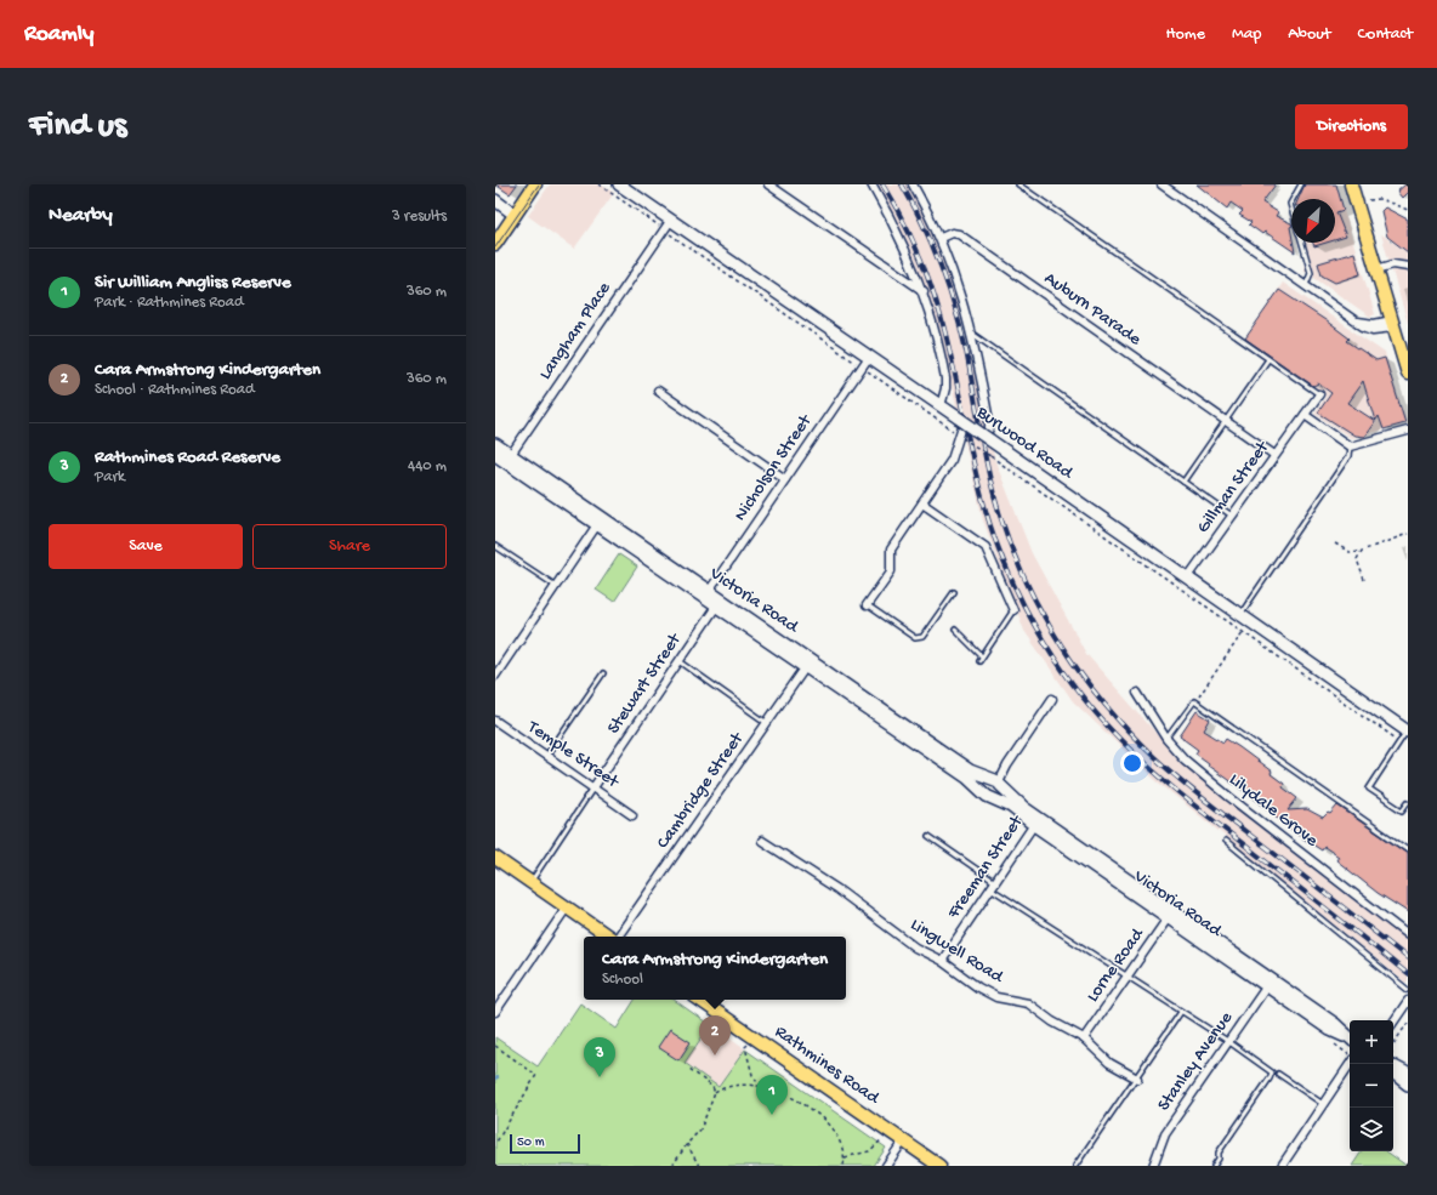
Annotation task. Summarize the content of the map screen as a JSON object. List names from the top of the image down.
{
  "streets": {
    "main road": ["Rathmines Road"],
    "street": [
      "Auburn Parade",
      "Langham Place",
      "Burwood Road",
      "Nicholson Street",
      "Gillman Street",
      "Victoria Road",
      "Stewart Street",
      "Temple Street",
      "Cambridge Street",
      "Lilydale Grove",
      "Freeman Street",
      "Lingwell Road",
      "Lorne Road",
      "Stanley Avenue"
    ]
  },
  "crossings": [
    ["Auburn Parade", "Gillman Street"],
    ["Langham Place", "Burwood Road"],
    ["Langham Place", "Victoria Road"],
    ["Burwood Road", "Nicholson Street"],
    ["Burwood Road", "Gillman Street"],
    ["Nicholson Street", "Victoria Road"],
    ["Victoria Road", "Stewart Street"],
    ["Victoria Road", "Cambridge Street"],
    ["Victoria Road", "Freeman Street"],
    ["Victoria Road", "Lorne Road"],
    ["Victoria Road", "Stanley Avenue"],
    ["Stewart Street", "Temple Street"],
    ["Freeman Street", "Lingwell Road"],
    ["Lingwell Road", "Lorne Road"]
  ],
  "scale_bar": "50 m",
  "north": "bottom left",
  "page": {
    "header": "Roamly",
    "nav": [
      "Home",
      "Map",
      "About",
      "Contact"
    ],
    "buttons": [
      "Directions",
      ["Save", "Share"]
    ],
    "title": "Find us",
    "heading": ["Nearby", "3 results"],
    "list": [
      {
        "mark": "1",
        "name": "Sir William Angliss Reserve",
        "note": "Park · Rathmines Road",
        "value": "360 m"
      },
      {
        "mark": "2",
        "name": "Cara Armstrong Kindergarten",
        "note": "School · Rathmines Road",
        "value": "360 m"
      },
      {
        "mark": "3",
        "name": "Rathmines Road Reserve",
        "note": "Park",
        "value": "440 m"
      }
    ],
    "popup": ["Cara Armstrong Kindergarten", "School"],
    "pins": ["2", "3", "1"],
    "map_buttons": ["+", "−"],
    "scale": "50 m"
  }
}
